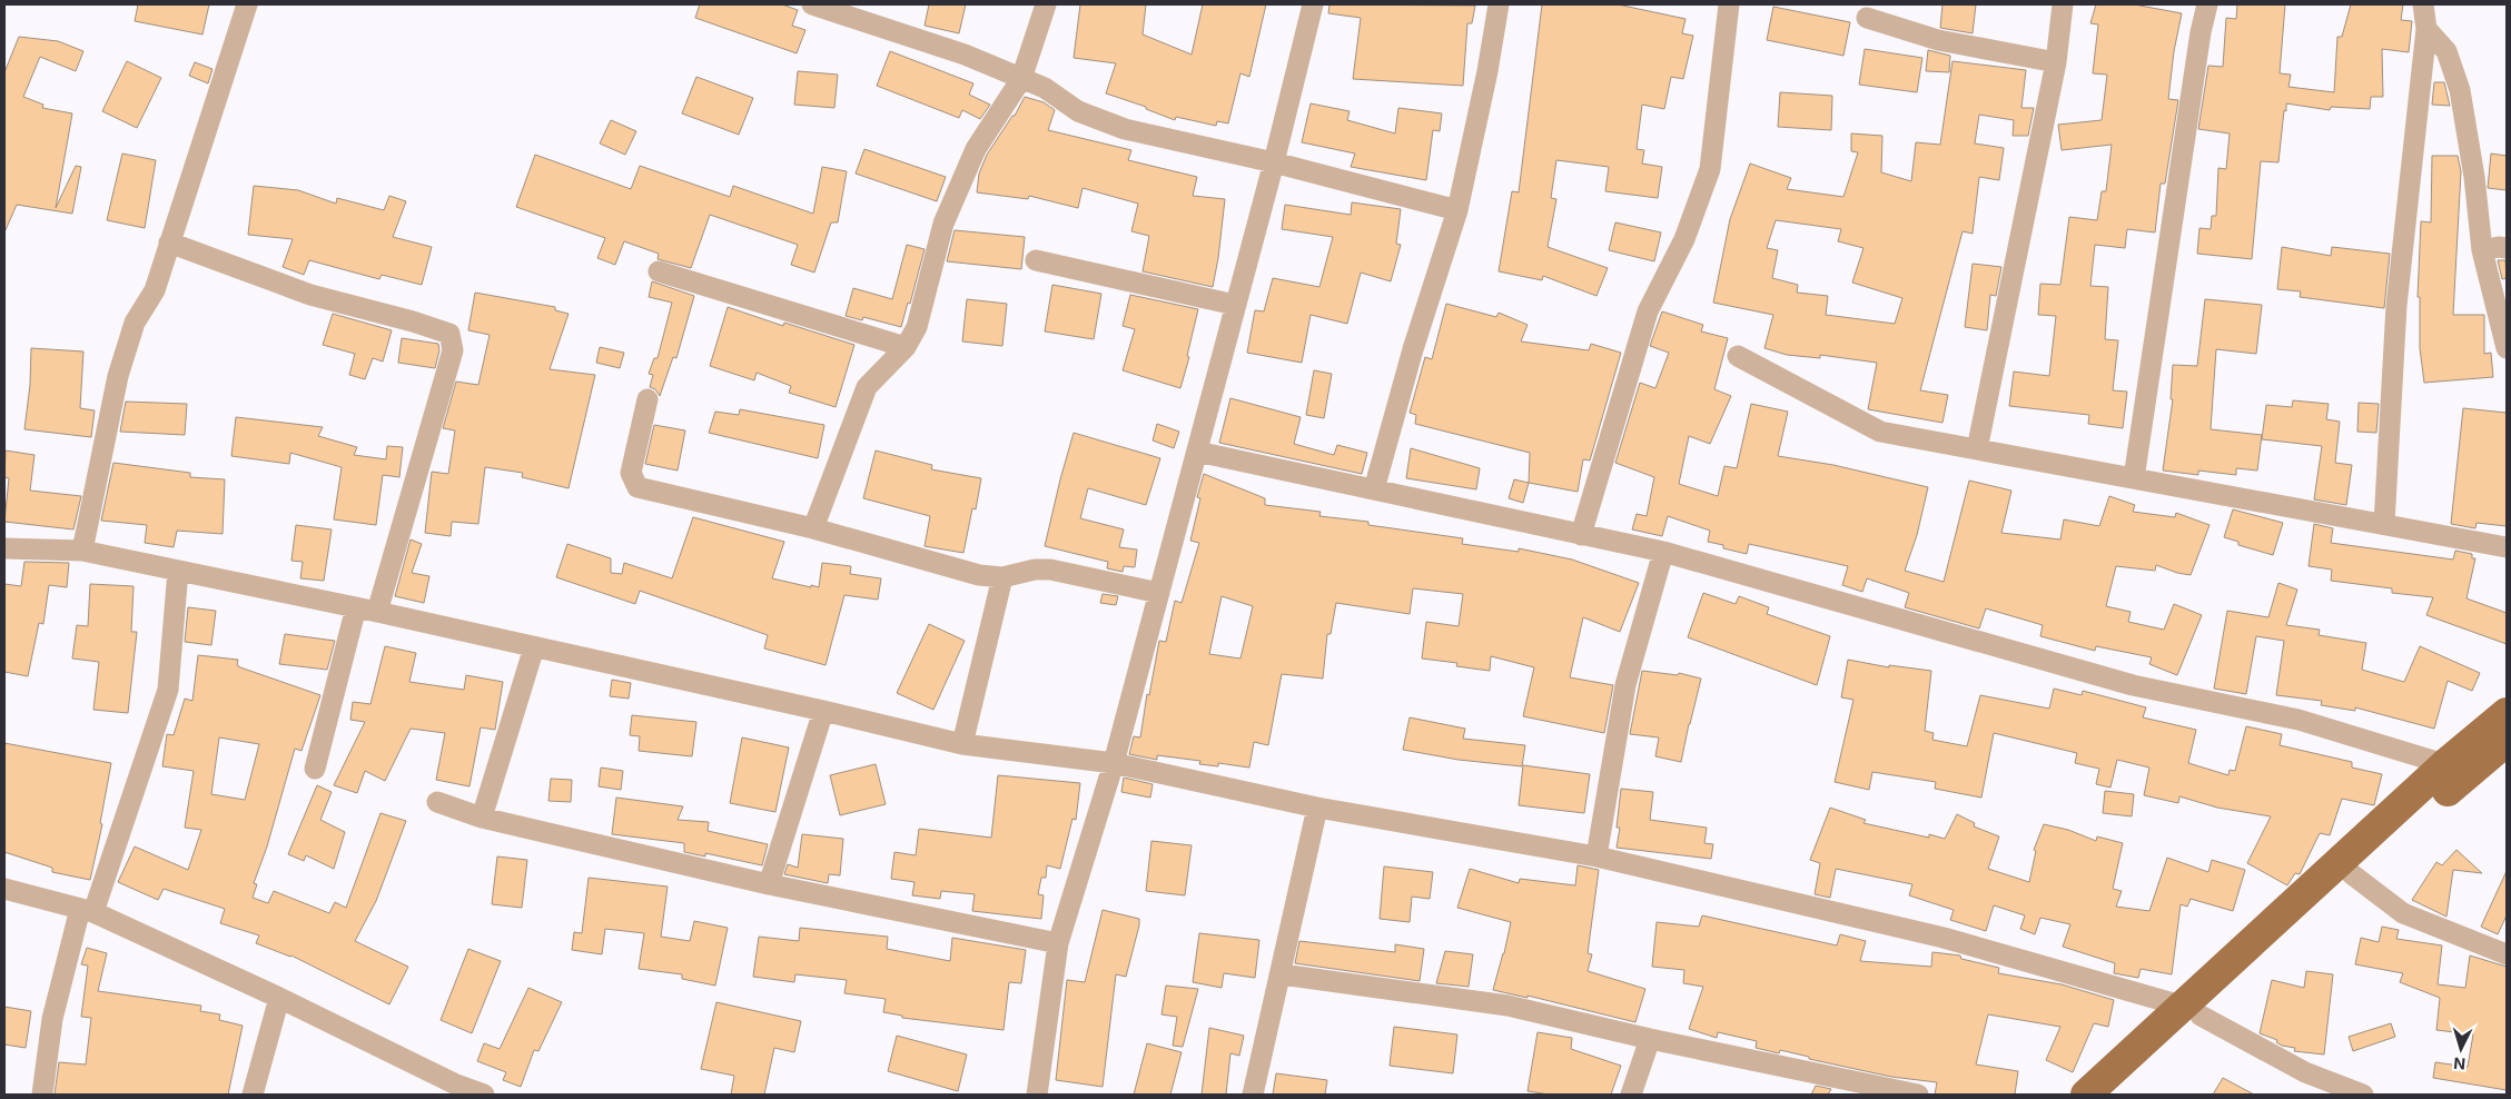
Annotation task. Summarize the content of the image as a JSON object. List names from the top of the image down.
{
  "north": "bottom"
}
